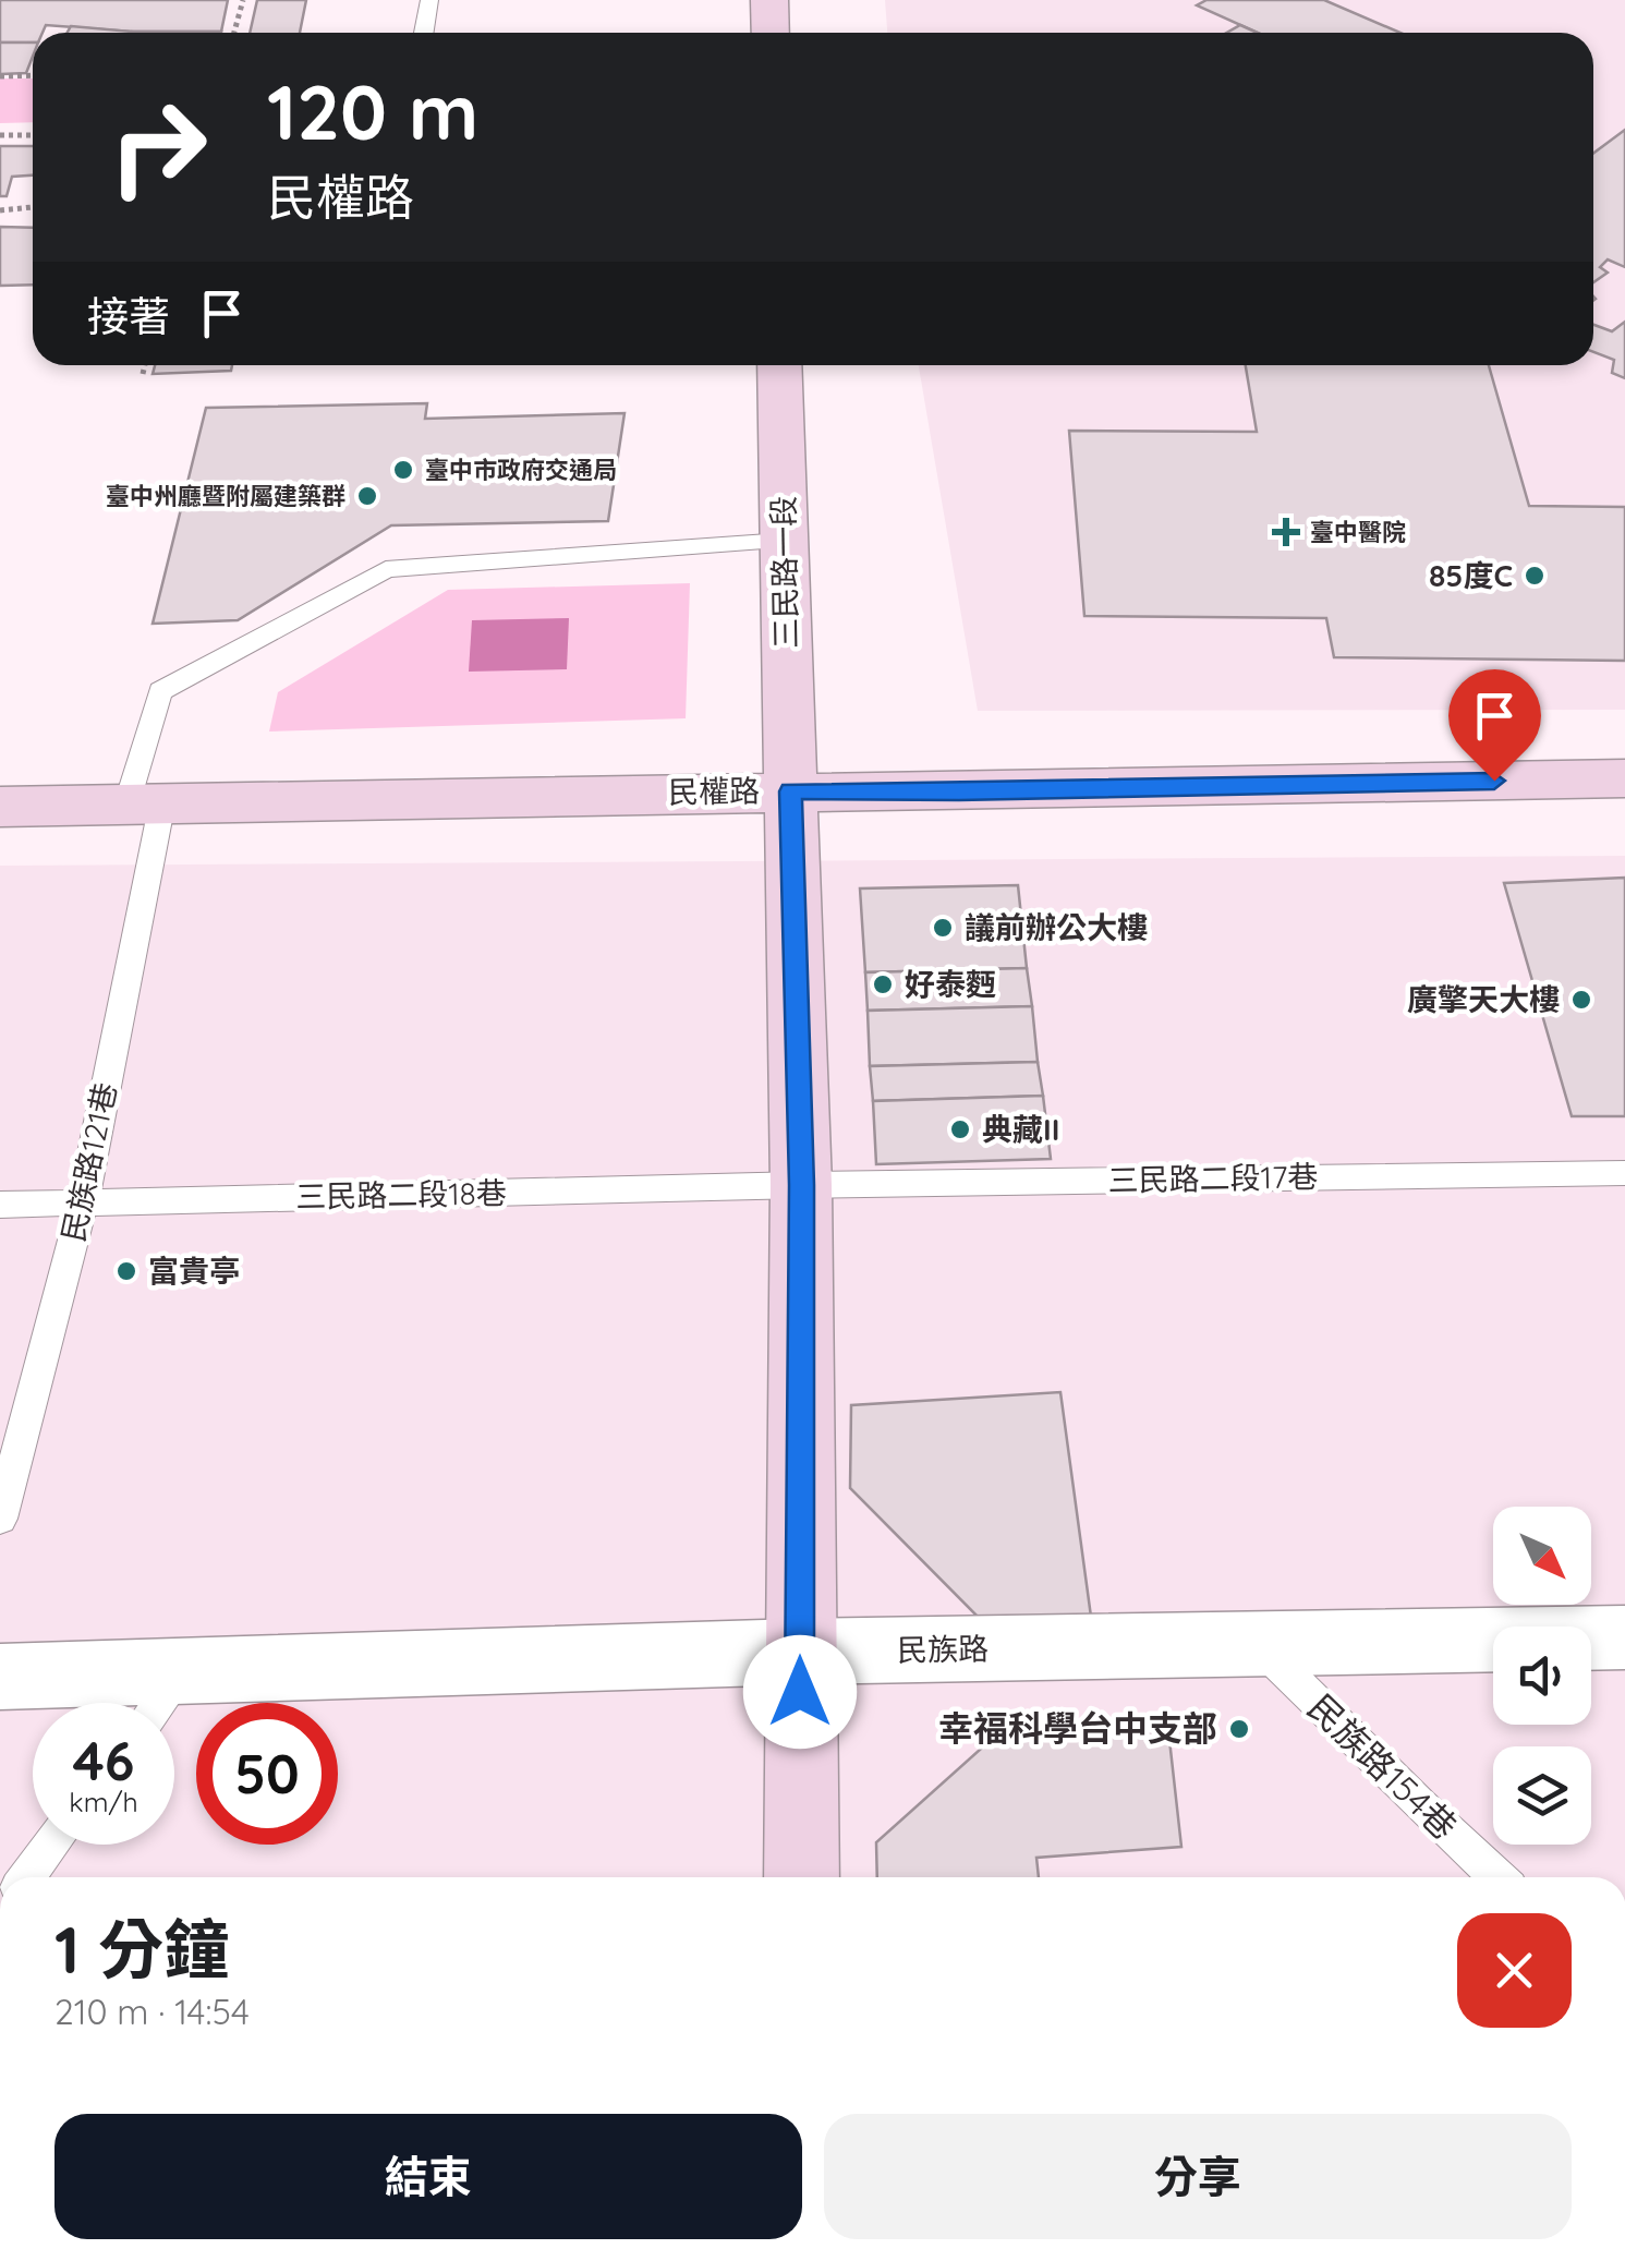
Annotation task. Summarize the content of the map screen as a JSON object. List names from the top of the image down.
{
  "streets": {
    "main road": ["三民路一段", "民權路"],
    "street": ["民族路"],
    "lane": [
      "民族路121巷",
      "三民路二段17巷",
      "三民路二段18巷",
      "民族路154巷"
    ]
  },
  "crossings": [
    ["三民路一段", "民權路"],
    ["三民路一段", "民族路121巷"],
    ["三民路一段", "三民路二段17巷"],
    ["三民路一段", "三民路二段18巷"],
    ["三民路一段", "民族路"],
    ["民權路", "民族路121巷"],
    ["民族路121巷", "三民路二段18巷"],
    ["三民路二段17巷", "三民路二段18巷"],
    ["民族路", "民族路154巷"]
  ],
  "places": {
    "other": [
      "臺中市政府交通局",
      "臺中州廳暨附屬建築群",
      "85度C",
      "議前辦公大樓",
      "好泰麪",
      "廣擎天大樓",
      "典藏II",
      "富貴亭",
      "幸福科學台中支部"
    ],
    "health": ["臺中醫院"]
  },
  "north": "bottom right",
  "page": {
    "turn": ["120 m", "民權路"],
    "then": "接著",
    "speed": "46 km/h",
    "limit": "50",
    "heading": ["1 分鐘", "210 m · 14:54"],
    "buttons": ["結束", "分享"]
  }
}
